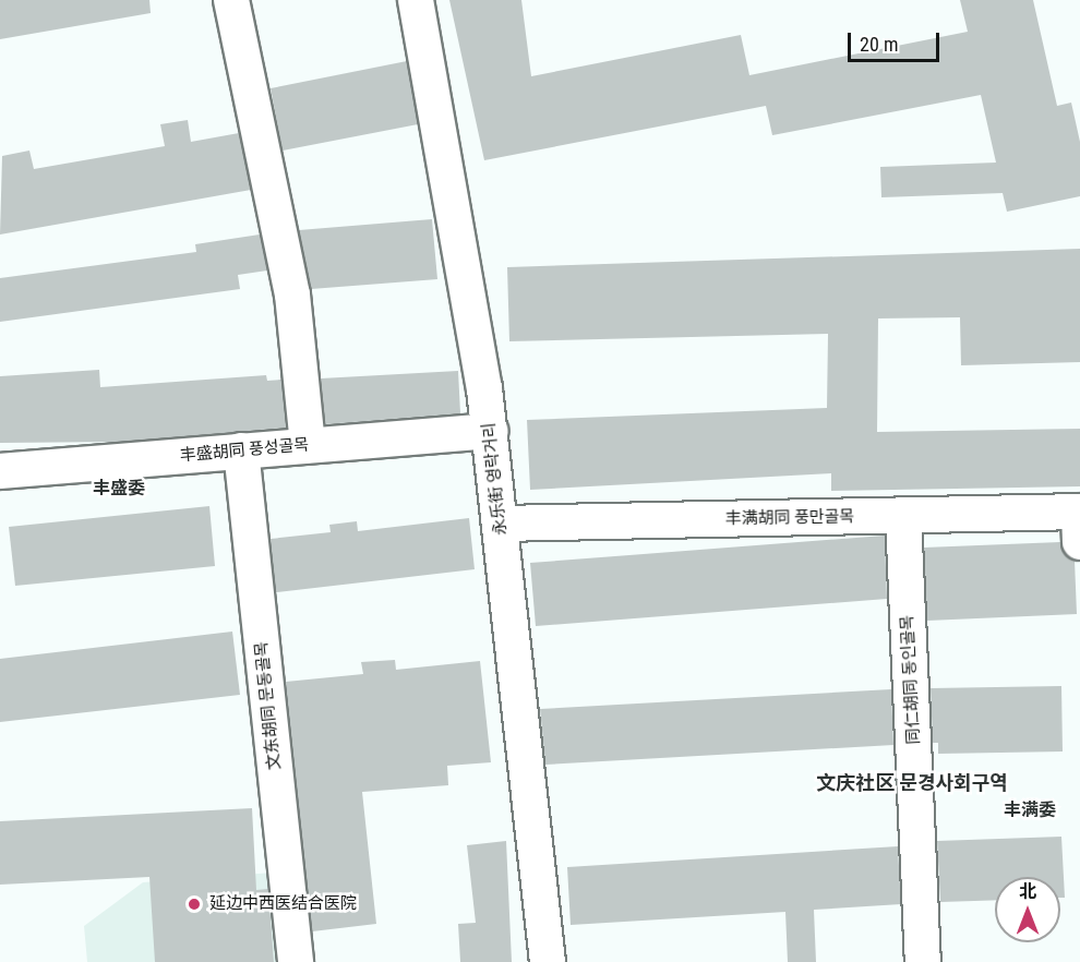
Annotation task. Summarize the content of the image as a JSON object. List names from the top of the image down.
{
  "streets": {
    "street": [
      "丰盛胡同 풍성골목",
      "永乐街 영락거리",
      "丰满胡同 풍만골목",
      "同仁胡同 동인골목",
      "文东胡同 문동골목"
    ]
  },
  "crossings": [
    ["丰盛胡同 풍성골목", "永乐街 영락거리"],
    ["丰盛胡同 풍성골목", "文东胡同 문동골목"],
    ["永乐街 영락거리", "丰满胡同 풍만골목"],
    ["丰满胡同 풍만골목", "同仁胡同 동인골목"]
  ],
  "districts": ["丰盛委", "文庆社区 문경사회구역", "丰满委"],
  "places": ["延边中西医结合医院"],
  "scale_bar": "20 m",
  "north": "top"
}
